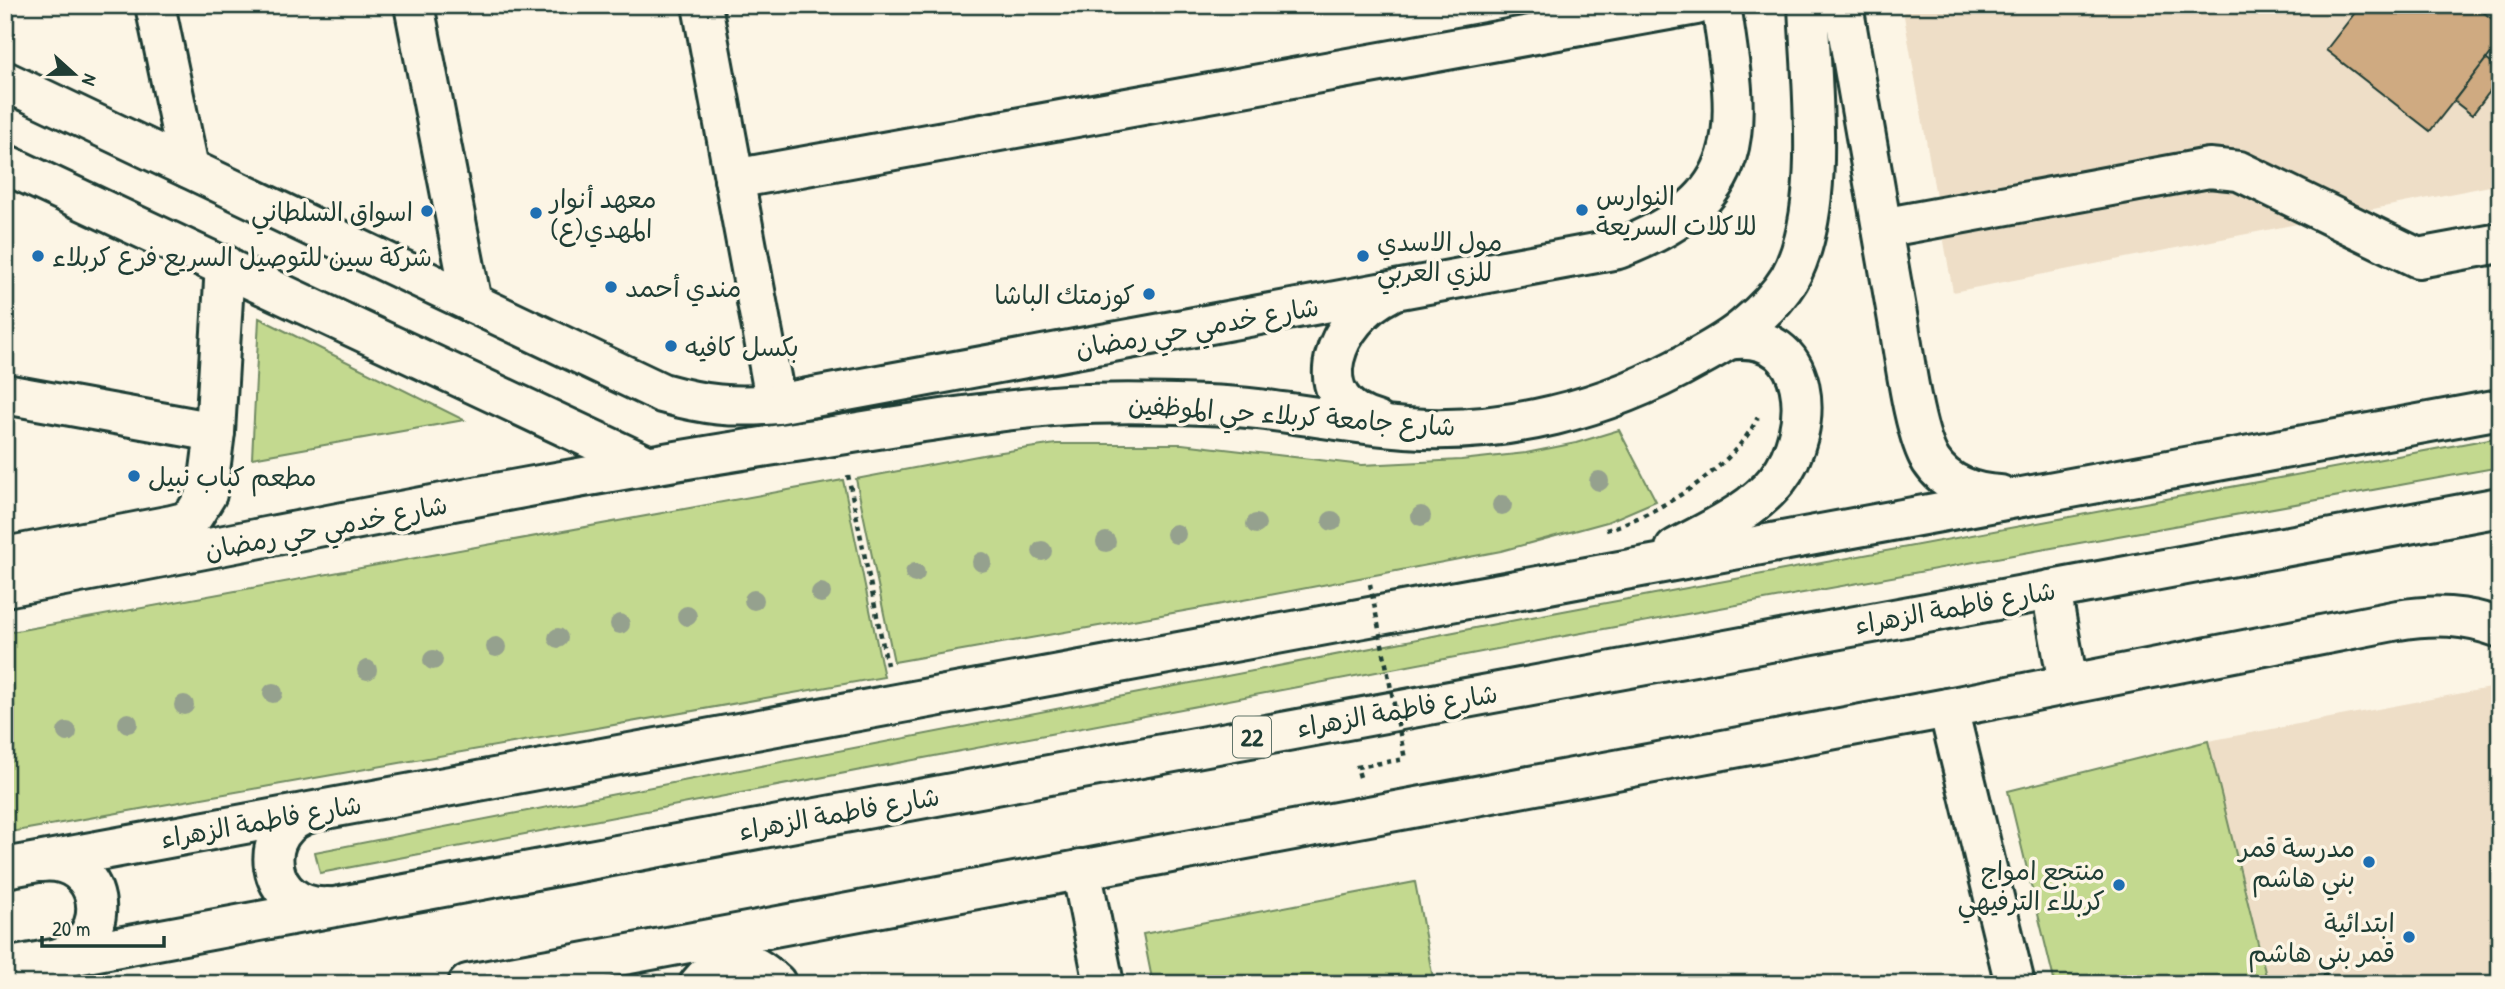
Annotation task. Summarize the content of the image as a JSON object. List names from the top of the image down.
{
  "streets": {
    "main road": [
      "شارع خدمي حي رمضان",
      "شارع جامعة كربلاء حي الموظفين",
      "شارع فاطمة الزهراء",
      "22"
    ]
  },
  "crossings": [
    ["شارع خدمي حي رمضان", "شارع جامعة كربلاء حي الموظفين"]
  ],
  "places": [
    "النوارس للاكلات السريعة",
    "اسواق السلطاني",
    "معهد أنوار المهدي(ع)",
    "شركة سين للتوصيل السريع فرع كربلاء",
    "مول الاسدي للزي العربي",
    "مندي أحمد",
    "كوزمتك الباشا",
    "بكسل كافيه",
    "مطعم كباب نبيل",
    "مدرسة قمر بني هاشم",
    "منتجع امواج كربلاء الترفيهي",
    "ابتدائية قمر بني هاشم"
  ],
  "scale_bar": "20 m",
  "north": "right"
}
